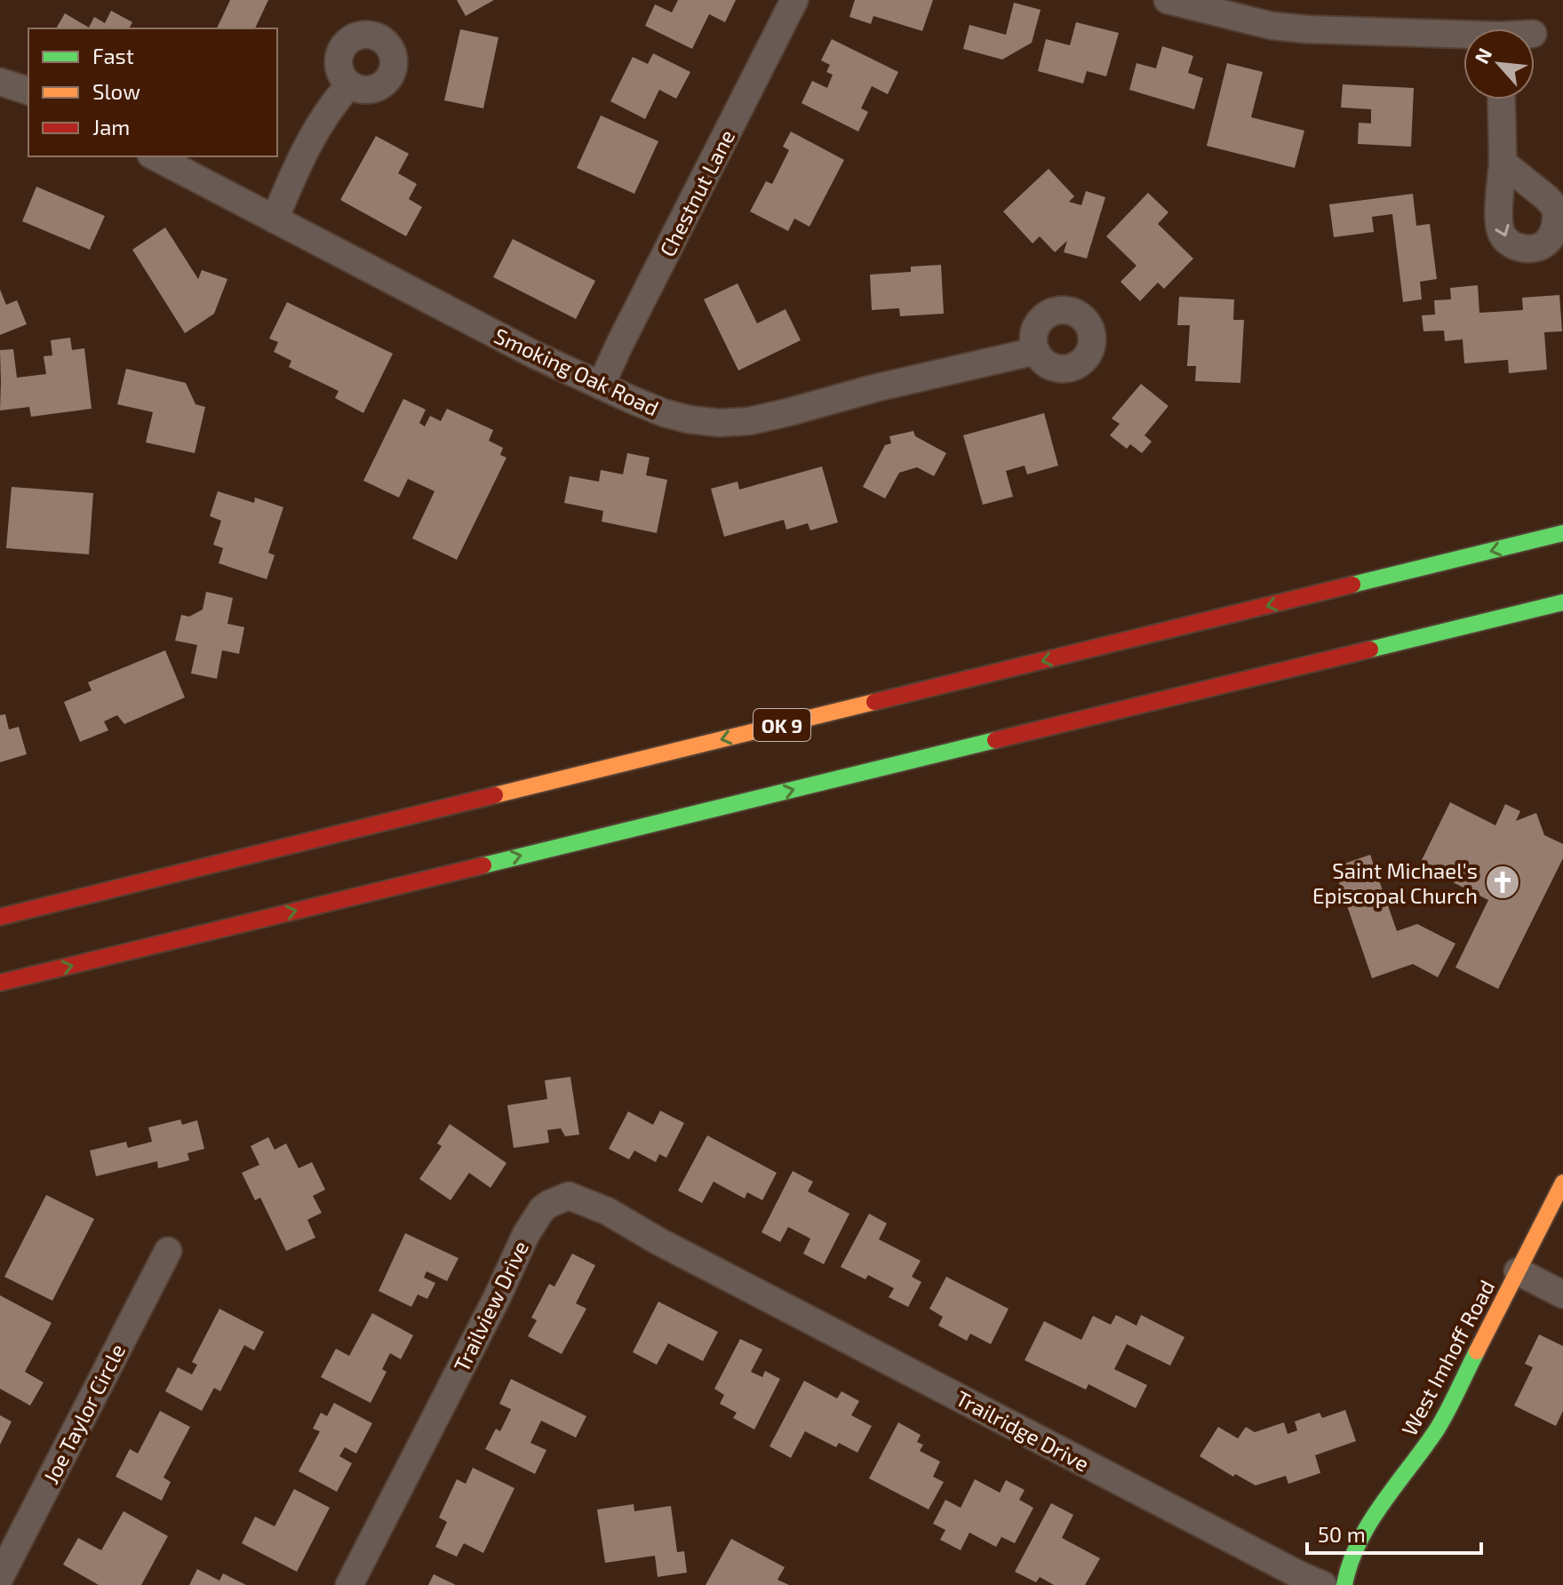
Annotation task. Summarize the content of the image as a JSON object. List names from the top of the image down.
{
  "streets": {
    "main road": ["OK 9", "West Imhoff Road"],
    "street": [
      "Chestnut Lane",
      "Smoking Oak Road",
      "Trailview Drive",
      "Joe Taylor Circle",
      "Trailridge Drive"
    ]
  },
  "crossings": [
    ["Chestnut Lane", "Smoking Oak Road"],
    ["Trailview Drive", "Trailridge Drive"]
  ],
  "places": {
    "church": ["Saint Michael's Episcopal Church"]
  },
  "legend": ["Fast", "Slow", "Jam"],
  "scale_bar": "50 m",
  "north": "top left"
}
